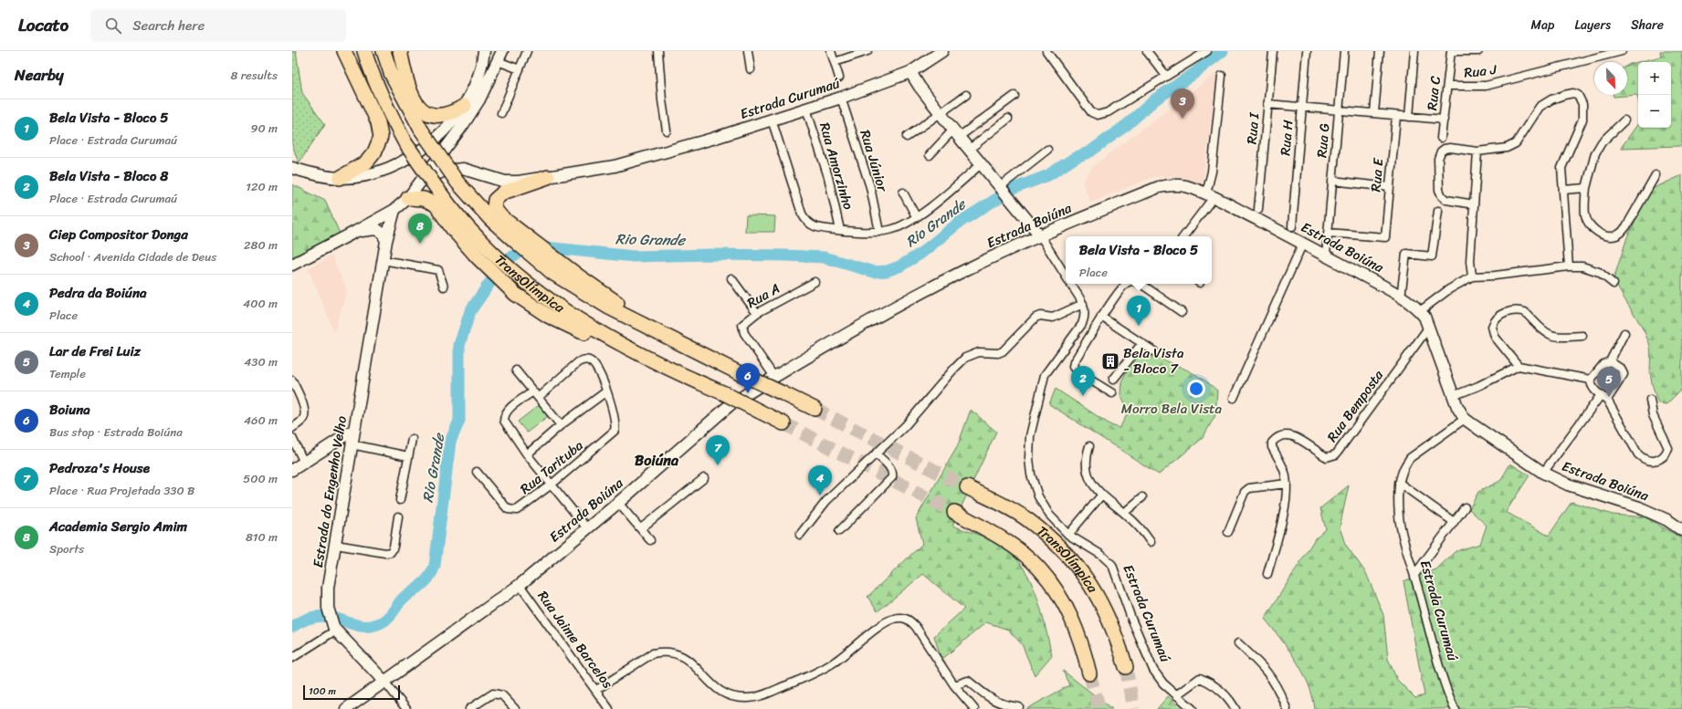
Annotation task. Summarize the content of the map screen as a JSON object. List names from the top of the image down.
{
  "streets": {
    "highway": ["TransOlímpica"],
    "street": [
      "Rua J",
      "Rua C",
      "Estrada Curumaú",
      "Rua I",
      "Rua H",
      "Rua G",
      "Rua Júnior",
      "Rua Amorzinho",
      "Rua E",
      "Estrada Boiúna",
      "Rua A",
      "Rua Bemposta",
      "Rua Tarituba",
      "Estrada do Engenho Velho",
      "Rua Jaime Barcelos"
    ]
  },
  "crossings": [
    ["Rua J", "Rua C"],
    ["Estrada Curumaú", "Rua Júnior"],
    ["Estrada Curumaú", "Rua Amorzinho"],
    ["Estrada Curumaú", "Estrada Boiúna"],
    ["Rua G", "Rua E"],
    ["Rua G", "Estrada Boiúna"],
    ["Estrada Boiúna", "Rua A"],
    ["Estrada Boiúna", "Rua Bemposta"],
    ["Estrada Boiúna", "Estrada do Engenho Velho"],
    ["Estrada Boiúna", "Rua Jaime Barcelos"]
  ],
  "districts": ["Boiúna"],
  "water": ["Rio Grande"],
  "parks": ["Morro Bela Vista"],
  "places": {
    "building": ["Bela Vista - Bloco 7"]
  },
  "scale_bar": "100 m",
  "north": "bottom right",
  "page": {
    "header": "Locato",
    "search": "Search here",
    "nav": ["Map", "Layers", "Share"],
    "heading": ["Nearby", "8 results"],
    "map_buttons": ["+", "−"],
    "pins": [
      "3",
      "8",
      "1",
      "6",
      "2",
      "5",
      "7",
      "4"
    ],
    "list": [
      {
        "mark": "1",
        "name": "Bela Vista - Bloco 5",
        "note": "Place · Estrada Curumaú",
        "value": "90 m"
      },
      {
        "mark": "2",
        "name": "Bela Vista - Bloco 8",
        "note": "Place · Estrada Curumaú",
        "value": "120 m"
      },
      {
        "mark": "3",
        "name": "Ciep Compositor Donga",
        "note": "School · Avenida Cidade de Deus",
        "value": "280 m"
      },
      {
        "mark": "4",
        "name": "Pedra da Boiúna",
        "note": "Place",
        "value": "400 m"
      },
      {
        "mark": "5",
        "name": "Lar de Frei Luiz",
        "note": "Temple",
        "value": "430 m"
      },
      {
        "mark": "6",
        "name": "Boiuna",
        "note": "Bus stop · Estrada Boiúna",
        "value": "460 m"
      },
      {
        "mark": "7",
        "name": "Pedroza's House",
        "note": "Place · Rua Projetada 330 B",
        "value": "500 m"
      },
      {
        "mark": "8",
        "name": "Academia Sergio Amim",
        "note": "Sports",
        "value": "810 m"
      }
    ],
    "popup": ["Bela Vista - Bloco 5", "Place"],
    "scale": "100 m"
  }
}
